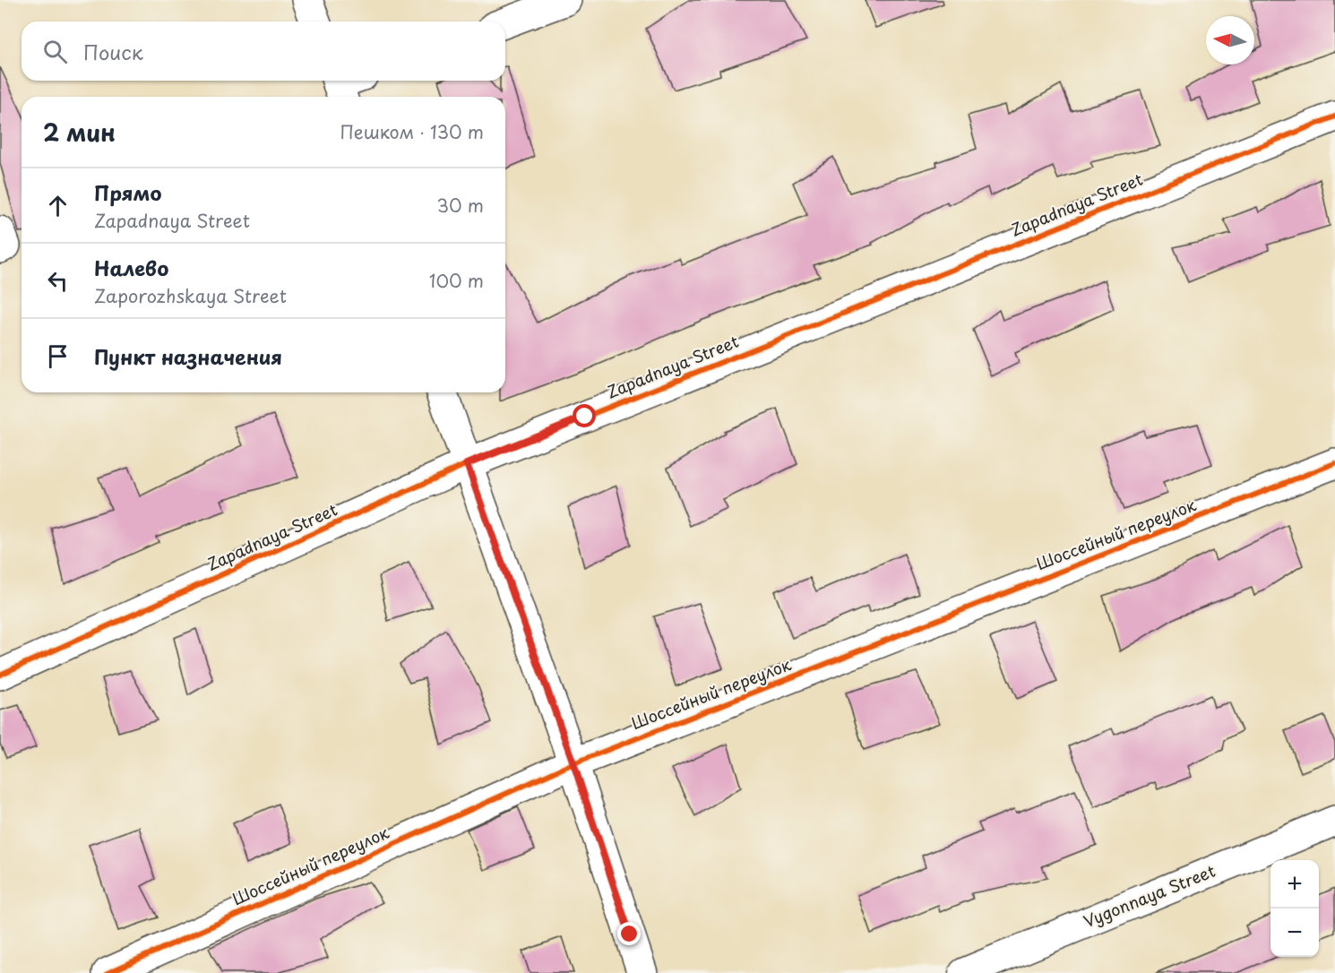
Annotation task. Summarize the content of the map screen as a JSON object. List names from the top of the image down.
{
  "streets": {
    "street": ["Zapadnaya Street", "Шоссейный переулок", "Vygonnaya Street"]
  },
  "north": "left",
  "page": {
    "search": "Поиск",
    "heading": ["2 мин", "Пешком · 130 m"],
    "list": [
      ["Прямо", "Zapadnaya Street", "30 m"],
      ["Налево", "Zaporozhskaya Street", "100 m"],
      "Пункт назначения"
    ],
    "map_buttons": ["+", "−"]
  }
}
